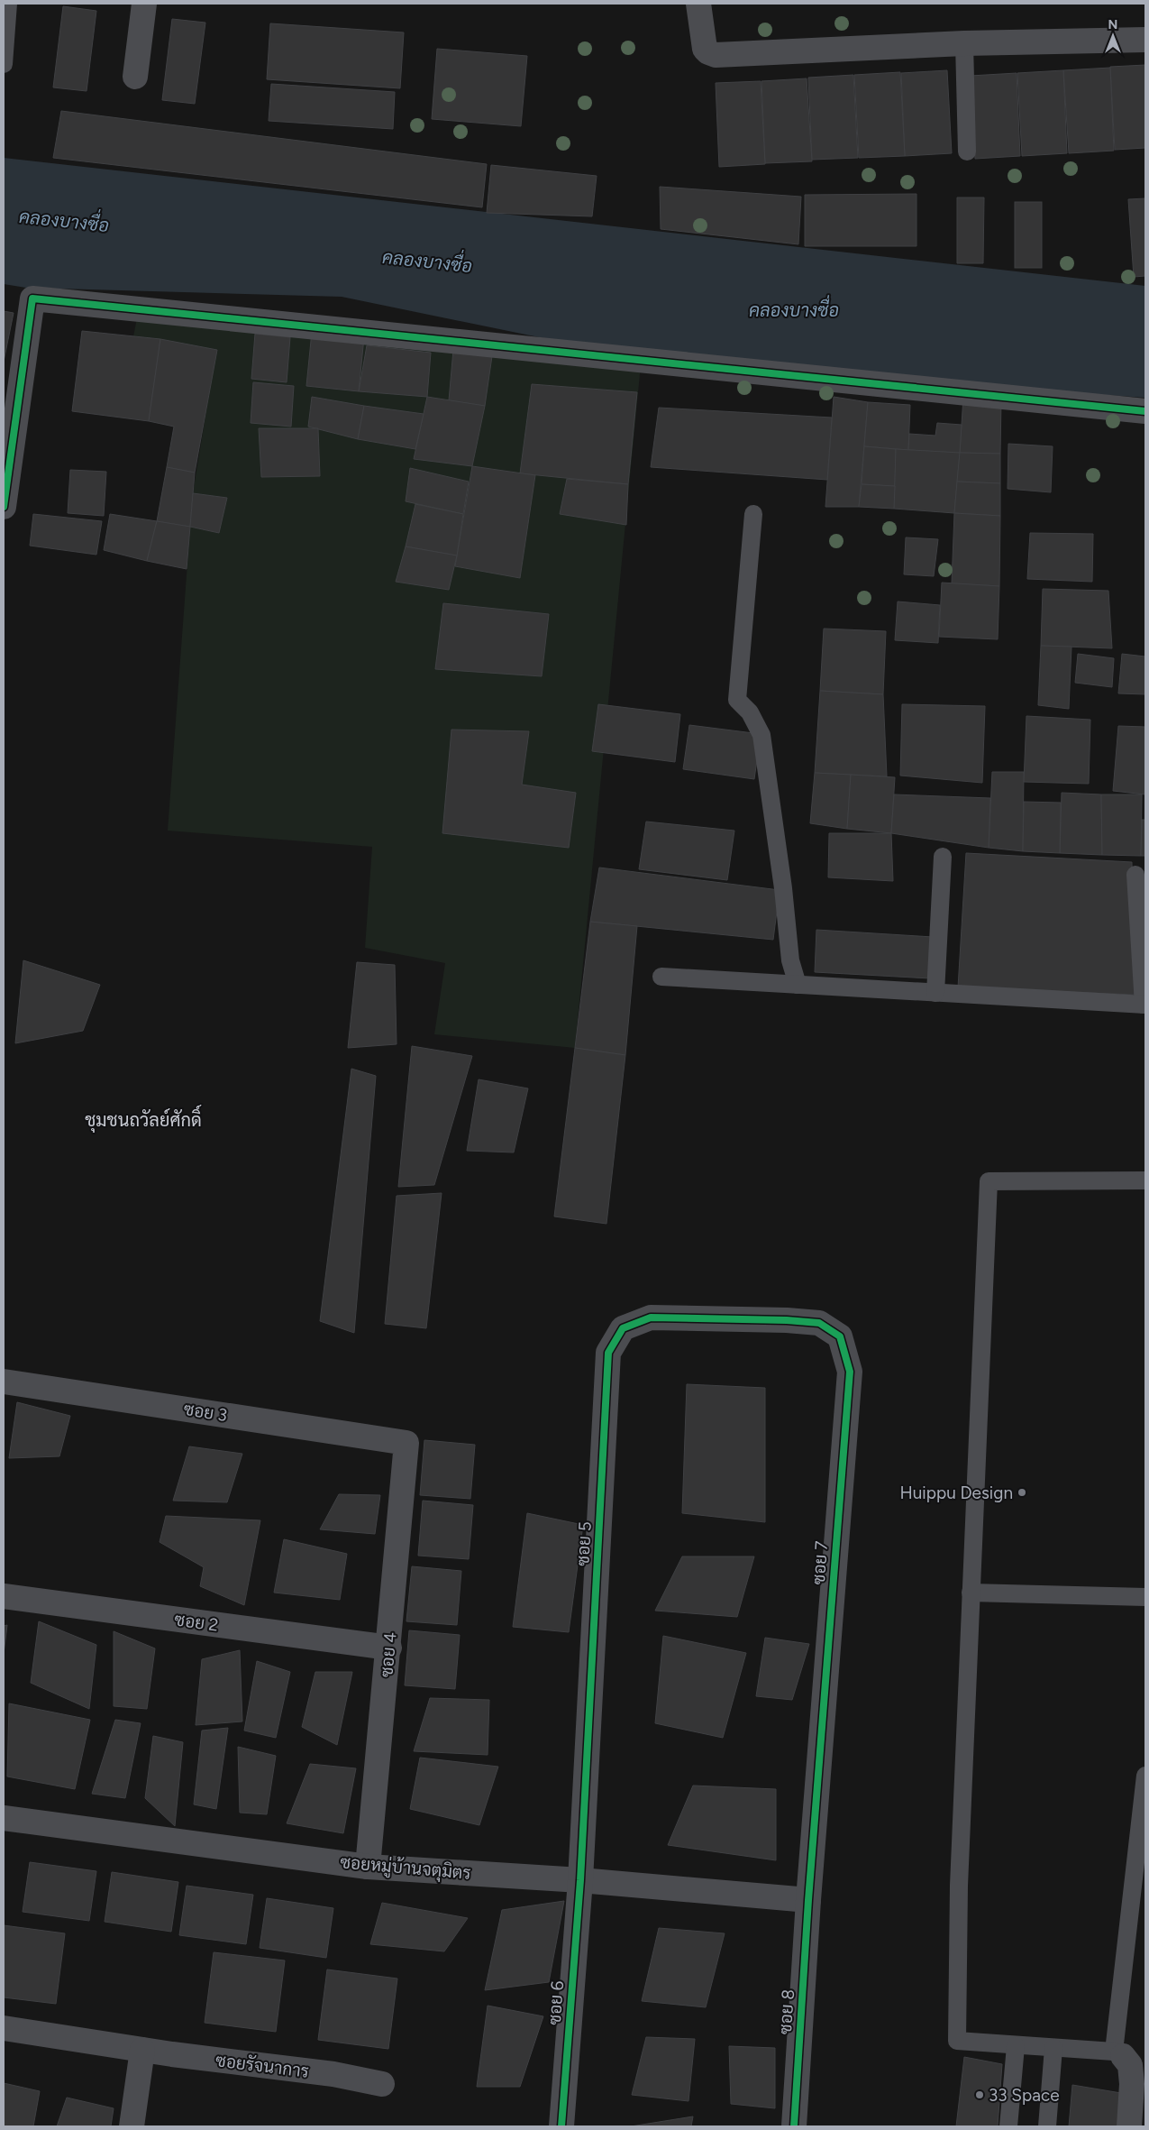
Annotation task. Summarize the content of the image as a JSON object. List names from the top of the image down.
{
  "streets": {
    "street": [
      "ซอย 3",
      "ซอย 5",
      "ซอย 7",
      "ซอย 2",
      "ซอย 4",
      "ซอยหมู่บ้านจตุมิตร",
      "ซอย 6",
      "ซอย 8",
      "ซอยรัจนาการ"
    ]
  },
  "crossings": [
    ["ซอย 3", "ซอย 4"],
    ["ซอย 5", "ซอย 7"],
    ["ซอย 5", "ซอยหมู่บ้านจตุมิตร"],
    ["ซอย 5", "ซอย 6"],
    ["ซอย 7", "ซอยหมู่บ้านจตุมิตร"],
    ["ซอย 7", "ซอย 8"],
    ["ซอย 2", "ซอย 4"],
    ["ซอย 4", "ซอยหมู่บ้านจตุมิตร"],
    ["ซอยหมู่บ้านจตุมิตร", "ซอย 6"],
    ["ซอยหมู่บ้านจตุมิตร", "ซอย 8"]
  ],
  "districts": ["ชุมชนถวัลย์ศักดิ์"],
  "water": ["คลองบางซื่อ"],
  "places": ["Huippu Design", "33 Space"],
  "north": "top"
}
